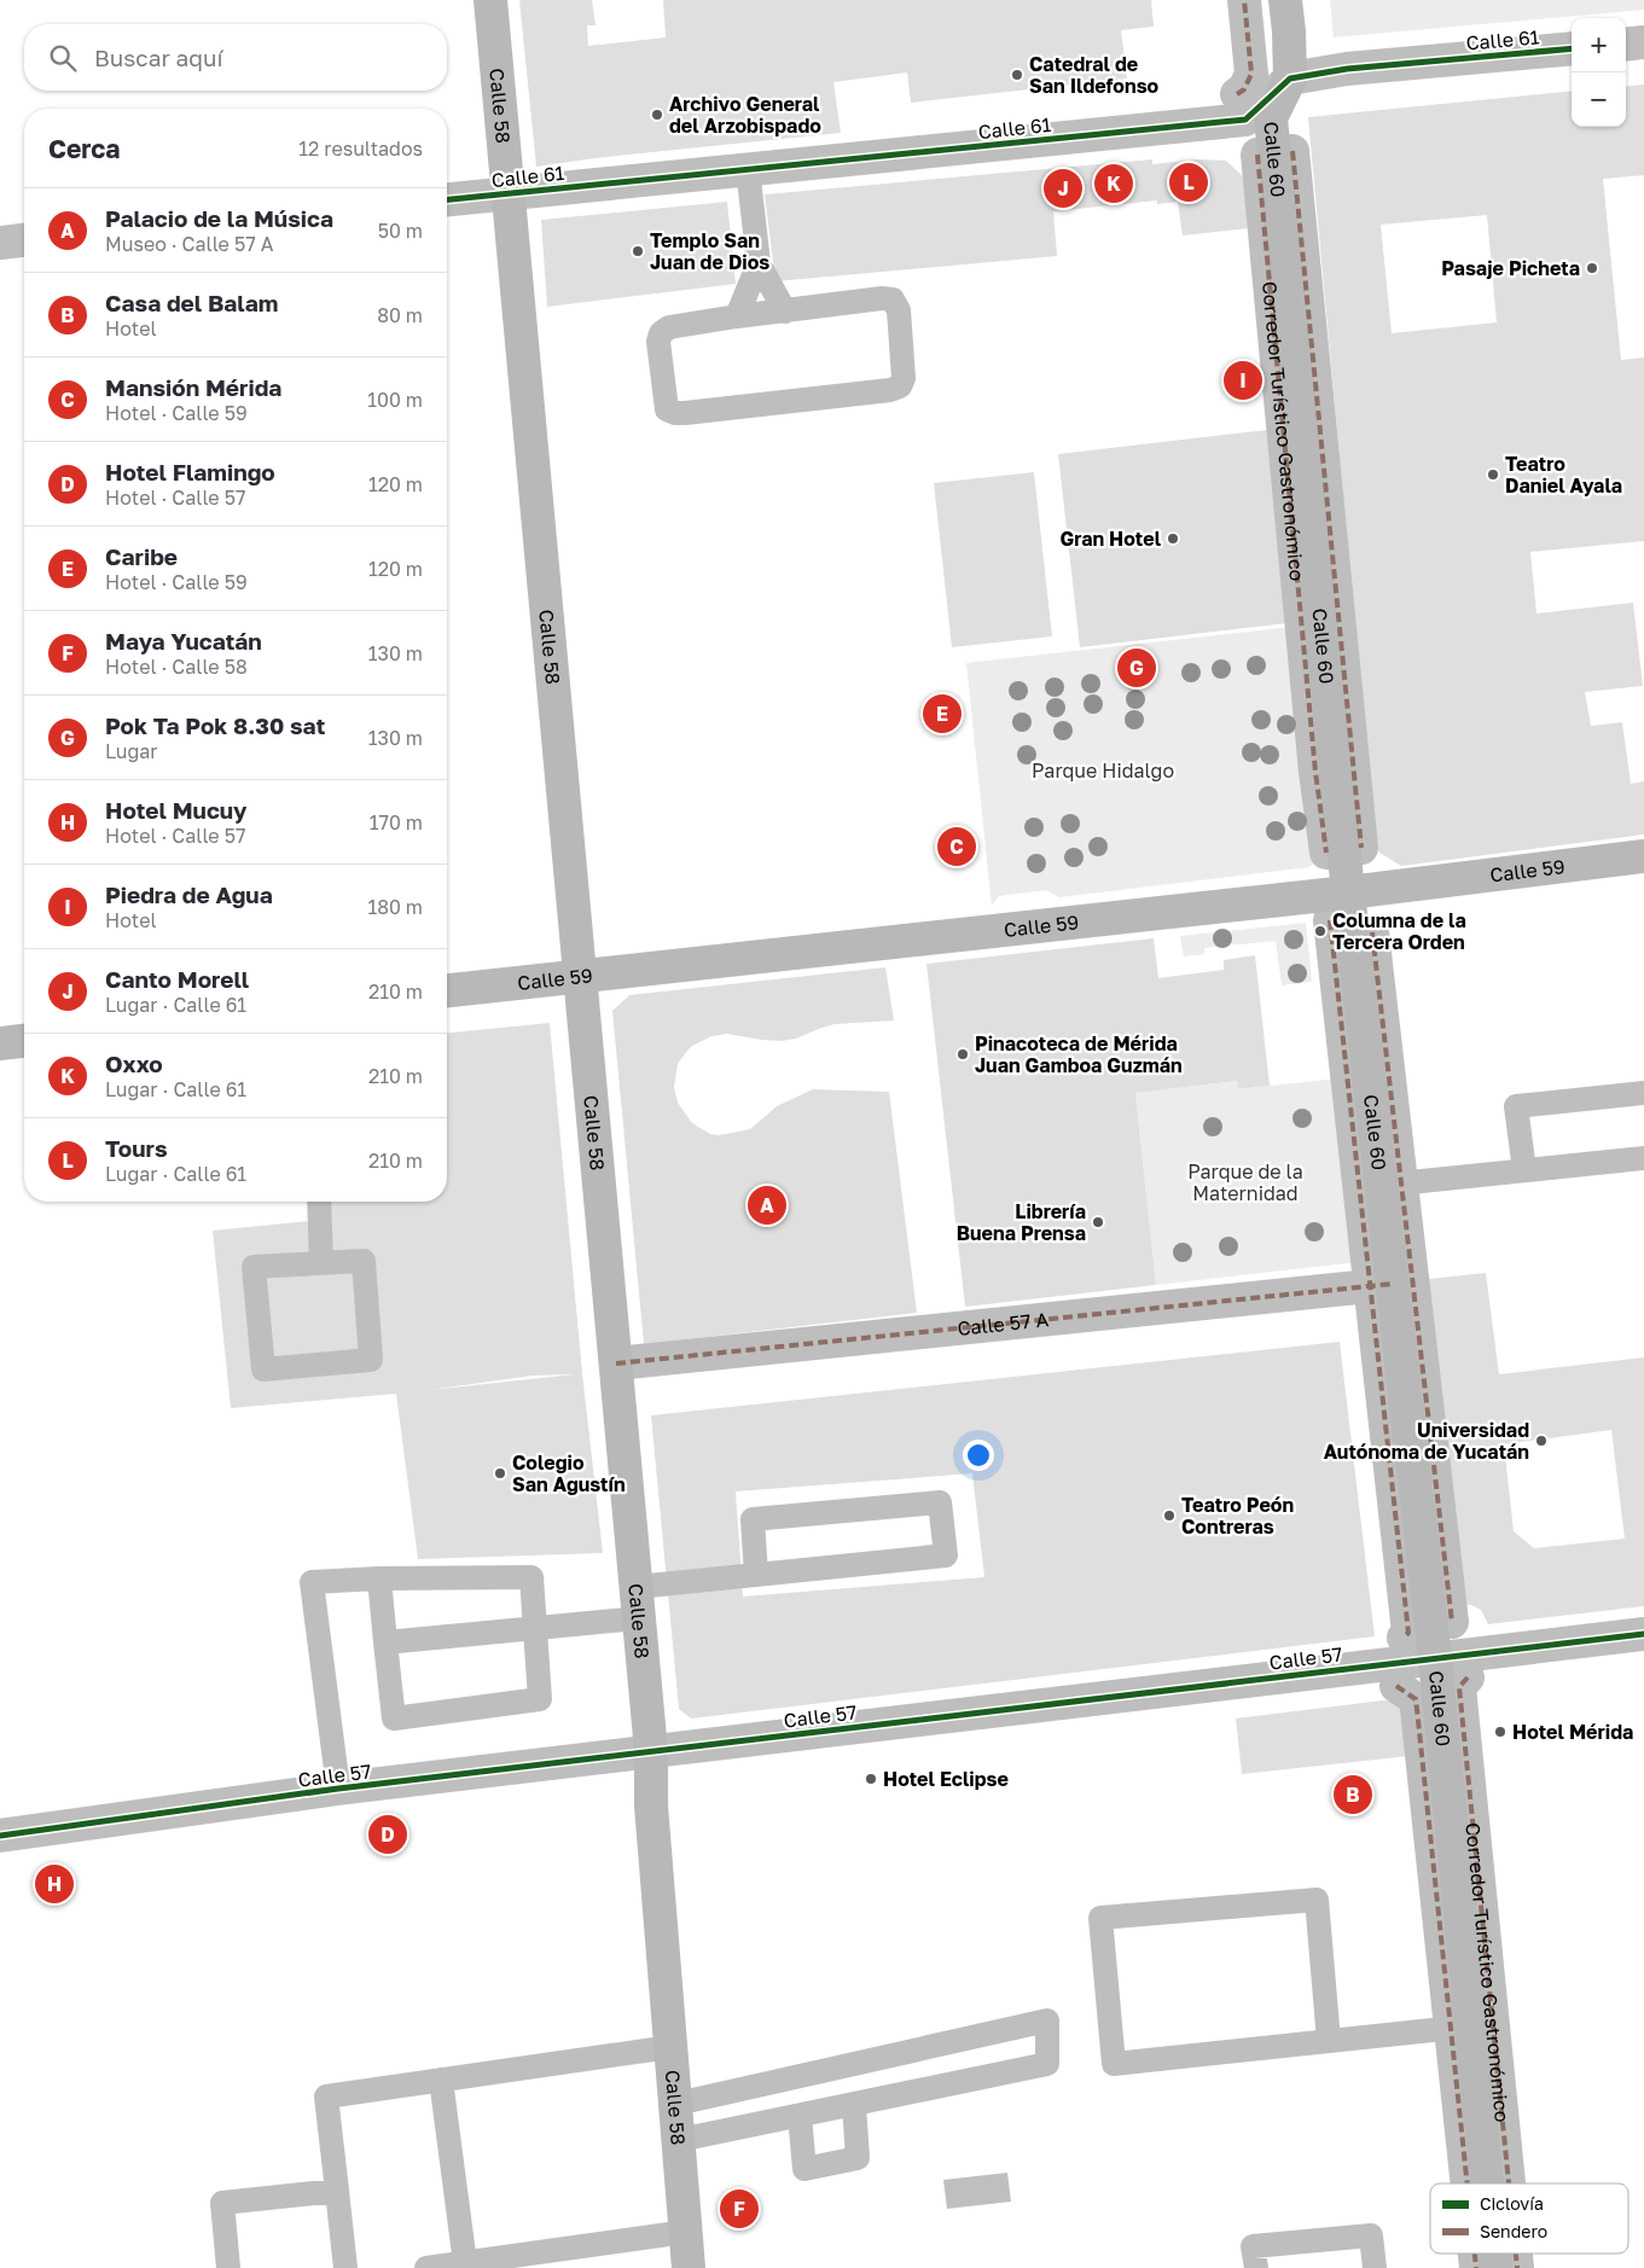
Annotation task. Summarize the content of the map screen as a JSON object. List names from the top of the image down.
{
  "streets": {
    "main road": ["Calle 58", "Calle 60", "Calle 59"],
    "street": [
      "Calle 61",
      "Corredor Turístico Gastronómico",
      "Calle 57 A",
      "Calle 57"
    ]
  },
  "crossings": [
    ["Calle 61", "Calle 58"],
    ["Calle 61", "Calle 60"],
    ["Calle 58", "Calle 59"],
    ["Calle 58", "Calle 57 A"],
    ["Calle 58", "Calle 57"],
    ["Calle 60", "Calle 59"],
    ["Calle 60", "Calle 57 A"],
    ["Calle 60", "Calle 57"]
  ],
  "parks": ["Parque Hidalgo", "Parque de la Maternidad"],
  "places": [
    "Catedral de San Ildefonso",
    "Archivo General del Arzobispado",
    "Templo San Juan de Dios",
    "Pasaje Picheta",
    "Teatro Daniel Ayala",
    "Gran Hotel",
    "Columna de la Tercera Orden",
    "Pinacoteca de Mérida Juan Gamboa Guzmán",
    "Librería Buena Prensa",
    "Universidad Autónoma de Yucatán",
    "Colegio San Agustín",
    "Teatro Peón Contreras",
    "Hotel Mérida",
    "Hotel Eclipse"
  ],
  "legend": ["Ciclovía", "Sendero"],
  "page": {
    "map_buttons": ["+", "−"],
    "search": "Buscar aquí",
    "heading": ["Cerca", "12 resultados"],
    "pins": [
      "L",
      "K",
      "J",
      "I",
      "G",
      "E",
      "C",
      "A",
      "B",
      "D",
      "H",
      "F"
    ],
    "list": [
      {
        "mark": "A",
        "name": "Palacio de la Música",
        "note": "Museo · Calle 57 A",
        "value": "50 m"
      },
      {
        "mark": "B",
        "name": "Casa del Balam",
        "note": "Hotel",
        "value": "80 m"
      },
      {
        "mark": "C",
        "name": "Mansión Mérida",
        "note": "Hotel · Calle 59",
        "value": "100 m"
      },
      {
        "mark": "D",
        "name": "Hotel Flamingo",
        "note": "Hotel · Calle 57",
        "value": "120 m"
      },
      {
        "mark": "E",
        "name": "Caribe",
        "note": "Hotel · Calle 59",
        "value": "120 m"
      },
      {
        "mark": "F",
        "name": "Maya Yucatán",
        "note": "Hotel · Calle 58",
        "value": "130 m"
      },
      {
        "mark": "G",
        "name": "Pok Ta Pok 8.30 sat",
        "note": "Lugar",
        "value": "130 m"
      },
      {
        "mark": "H",
        "name": "Hotel Mucuy",
        "note": "Hotel · Calle 57",
        "value": "170 m"
      },
      {
        "mark": "I",
        "name": "Piedra de Agua",
        "note": "Hotel",
        "value": "180 m"
      },
      {
        "mark": "J",
        "name": "Canto Morell",
        "note": "Lugar · Calle 61",
        "value": "210 m"
      },
      {
        "mark": "K",
        "name": "Oxxo",
        "note": "Lugar · Calle 61",
        "value": "210 m"
      },
      {
        "mark": "L",
        "name": "Tours",
        "note": "Lugar · Calle 61",
        "value": "210 m"
      }
    ]
  }
}
